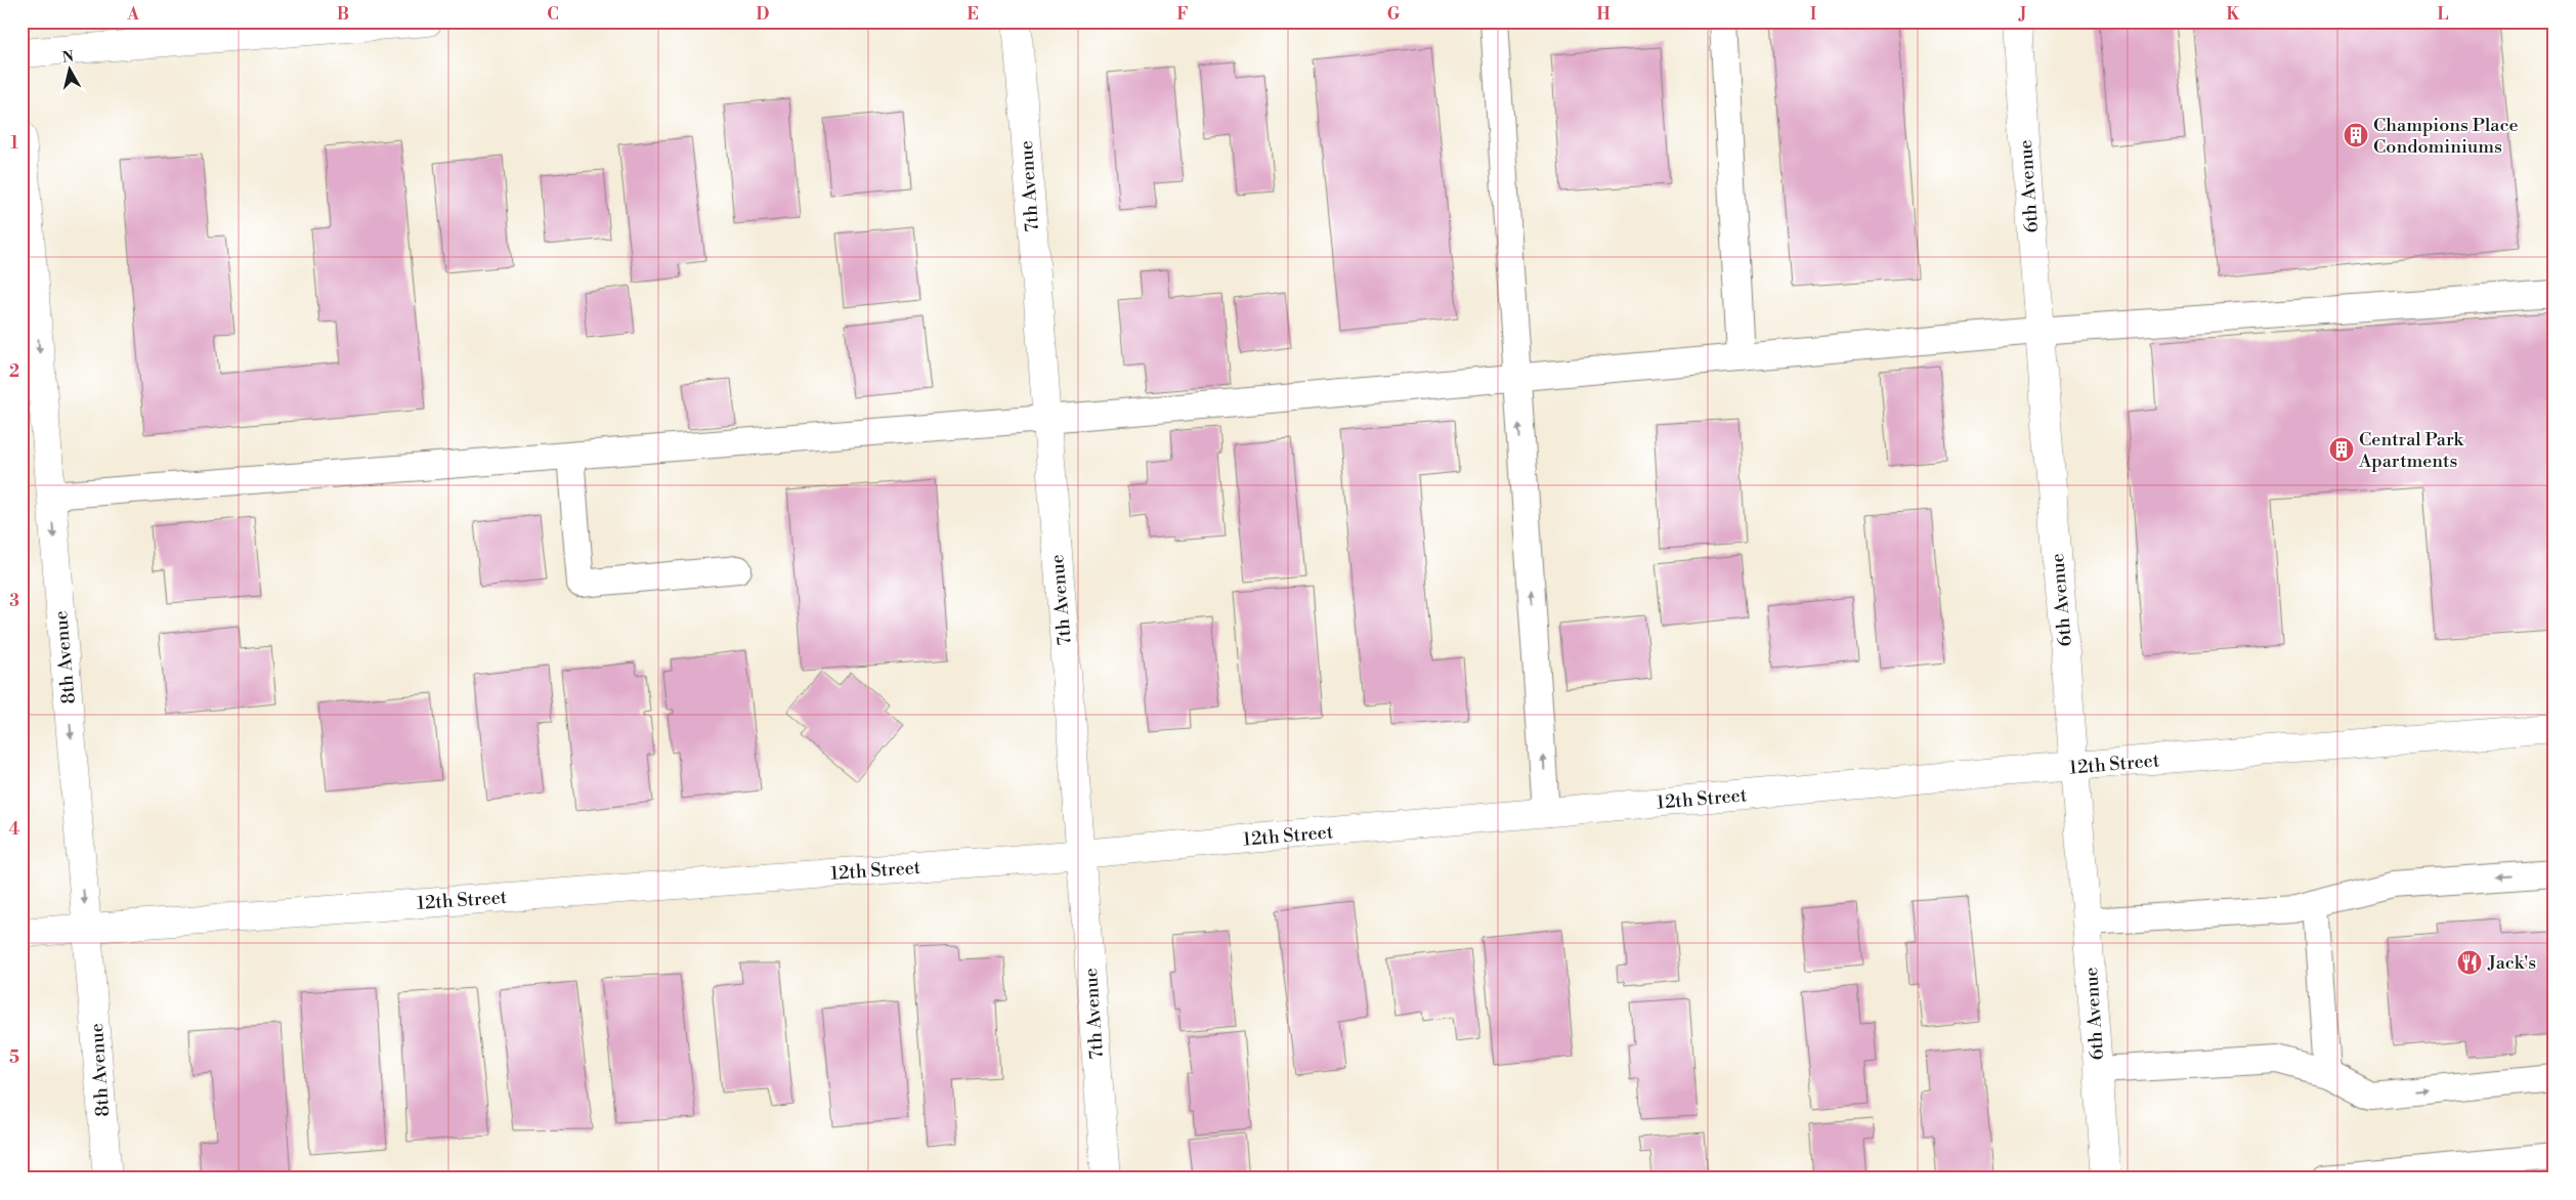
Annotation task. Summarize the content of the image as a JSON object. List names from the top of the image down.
{
  "streets": {
    "street": [
      "7th Avenue",
      "6th Avenue",
      "8th Avenue",
      "12th Street"
    ]
  },
  "crossings": [
    ["7th Avenue", "12th Street"],
    ["6th Avenue", "12th Street"],
    ["8th Avenue", "12th Street"]
  ],
  "one_way": ["8th Avenue"],
  "places": {
    "building": ["Champions Place Condominiums", "Central Park Apartments"],
    "restaurant": ["Jack's"]
  },
  "north": "top",
  "grid": {
    "columns": [
      "A",
      "B",
      "C",
      "D",
      "E",
      "F",
      "G",
      "H",
      "I",
      "J",
      "K",
      "L"
    ],
    "rows": [
      "1",
      "2",
      "3",
      "4",
      "5"
    ]
  }
}
